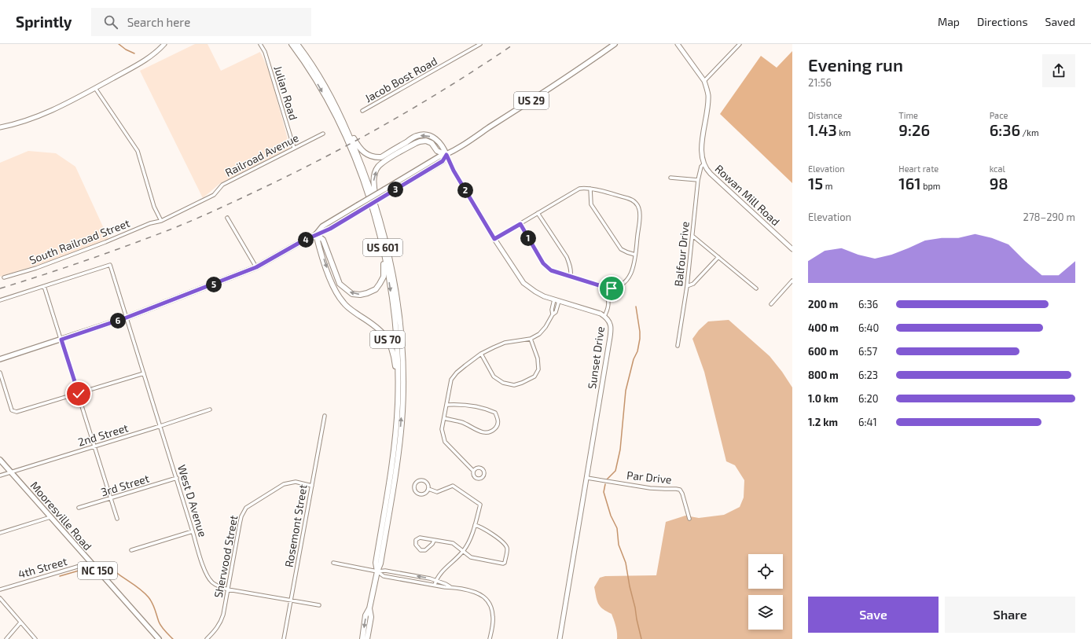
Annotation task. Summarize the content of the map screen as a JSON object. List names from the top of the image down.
{
  "streets": {
    "highway": ["US 601", "US 70"],
    "main road": ["US 29", "Mooresville Road", "NC 150"],
    "street": [
      "Jacob Bost Road",
      "Julian Road",
      "Railroad Avenue",
      "Rowan Mill Road",
      "South Railroad Street",
      "Balfour Drive",
      "Sunset Drive",
      "2nd Street",
      "Par Drive",
      "3rd Street",
      "West D Avenue",
      "Rosemont Street",
      "Sherwood Street",
      "4th Street"
    ]
  },
  "crossings": [
    ["Julian Road", "Railroad Avenue"],
    ["US 29", "US 70"],
    ["US 29", "Sunset Drive"],
    ["US 29", "West D Avenue"],
    ["Railroad Avenue", "South Railroad Street"],
    ["Rowan Mill Road", "Balfour Drive"],
    ["US 601", "US 70"],
    ["US 70", "Sunset Drive"],
    ["Sunset Drive", "Par Drive"],
    ["2nd Street", "West D Avenue"],
    ["2nd Street", "Mooresville Road"],
    ["3rd Street", "West D Avenue"],
    ["West D Avenue", "Rosemont Street"],
    ["West D Avenue", "Sherwood Street"],
    ["Mooresville Road", "4th Street"],
    ["Rosemont Street", "Sherwood Street"]
  ],
  "page": {
    "header": "Sprintly",
    "search": "Search here",
    "nav": ["Map", "Directions", "Saved"],
    "heading": ["Evening run", "21:56"],
    "stats": [
      ["Distance", "1.43 km"],
      ["Time", "9:26"],
      ["Pace", "6:36 /km"],
      ["Elevation", "15 m"],
      ["Heart rate", "161 bpm"],
      ["kcal", "98"]
    ],
    "pins": [
      "3",
      "2",
      "1",
      "4",
      "5",
      "6"
    ],
    "chart": ["Elevation", "278–290 m"],
    "list": [
      {
        "name": "200 m",
        "note": "6:36"
      },
      {
        "name": "400 m",
        "note": "6:40"
      },
      {
        "name": "600 m",
        "note": "6:57"
      },
      {
        "name": "800 m",
        "note": "6:23"
      },
      {
        "name": "1.0 km",
        "note": "6:20"
      },
      {
        "name": "1.2 km",
        "note": "6:41"
      }
    ],
    "buttons": ["Save", "Share"]
  }
}
